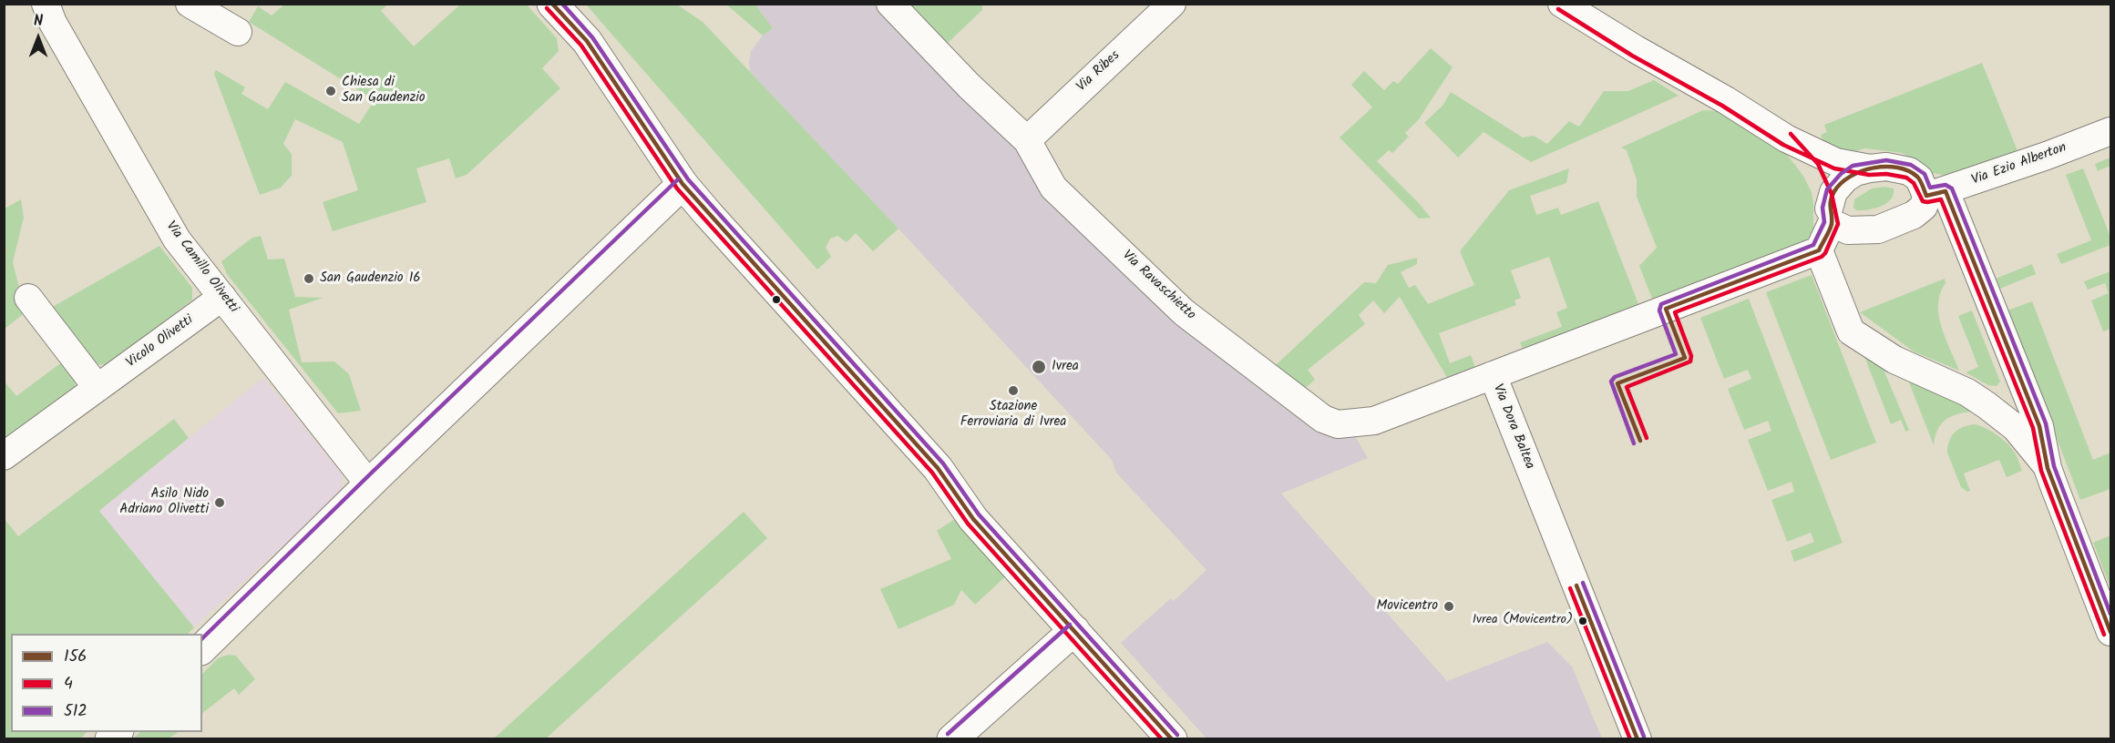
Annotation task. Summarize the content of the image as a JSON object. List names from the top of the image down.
{
  "streets": {
    "street": [
      "Via Ribes",
      "Via Ezio Alberton",
      "Via Camillo Olivetti",
      "Via Ravaschietto",
      "Vicolo Olivetti",
      "Via Dora Baltea"
    ]
  },
  "crossings": [
    ["Via Ribes", "Via Ravaschietto"],
    ["Via Camillo Olivetti", "Vicolo Olivetti"],
    ["Via Ravaschietto", "Via Dora Baltea"]
  ],
  "places": [
    "Chiesa di San Gaudenzio",
    "San Gaudenzio 16",
    "Ivrea",
    "Stazione Ferroviaria di Ivrea",
    "Asilo Nido Adriano Olivetti",
    "Movicentro",
    "Ivrea (Movicentro)"
  ],
  "lines": ["transit line 156", "transit line 512", "transit line 4"],
  "legend": ["156", "4", "512"],
  "north": "top"
}
